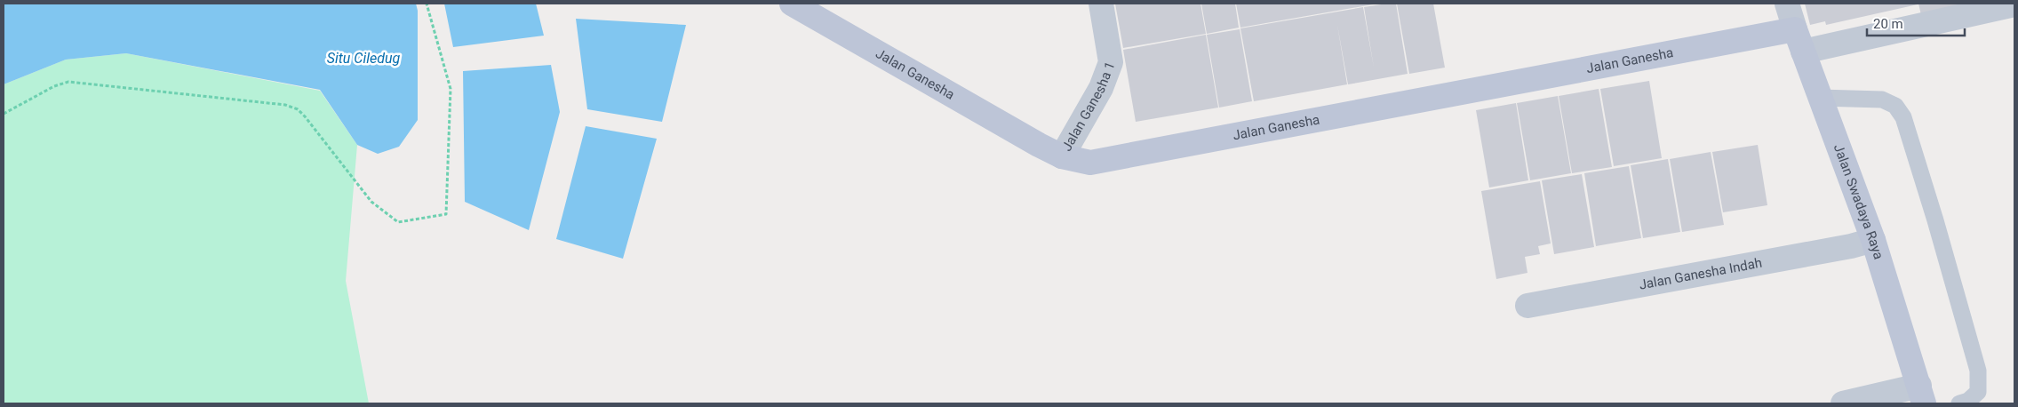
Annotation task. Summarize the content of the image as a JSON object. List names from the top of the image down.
{
  "streets": {
    "street": [
      "Jalan Ganesha",
      "Jalan Ganesha 1",
      "Jalan Swadaya Raya",
      "Jalan Ganesha Indah"
    ]
  },
  "crossings": [
    ["Jalan Ganesha", "Jalan Ganesha 1"],
    ["Jalan Ganesha", "Jalan Swadaya Raya"],
    ["Jalan Swadaya Raya", "Jalan Ganesha Indah"]
  ],
  "water": ["Situ Ciledug"],
  "scale_bar": "20 m"
}
